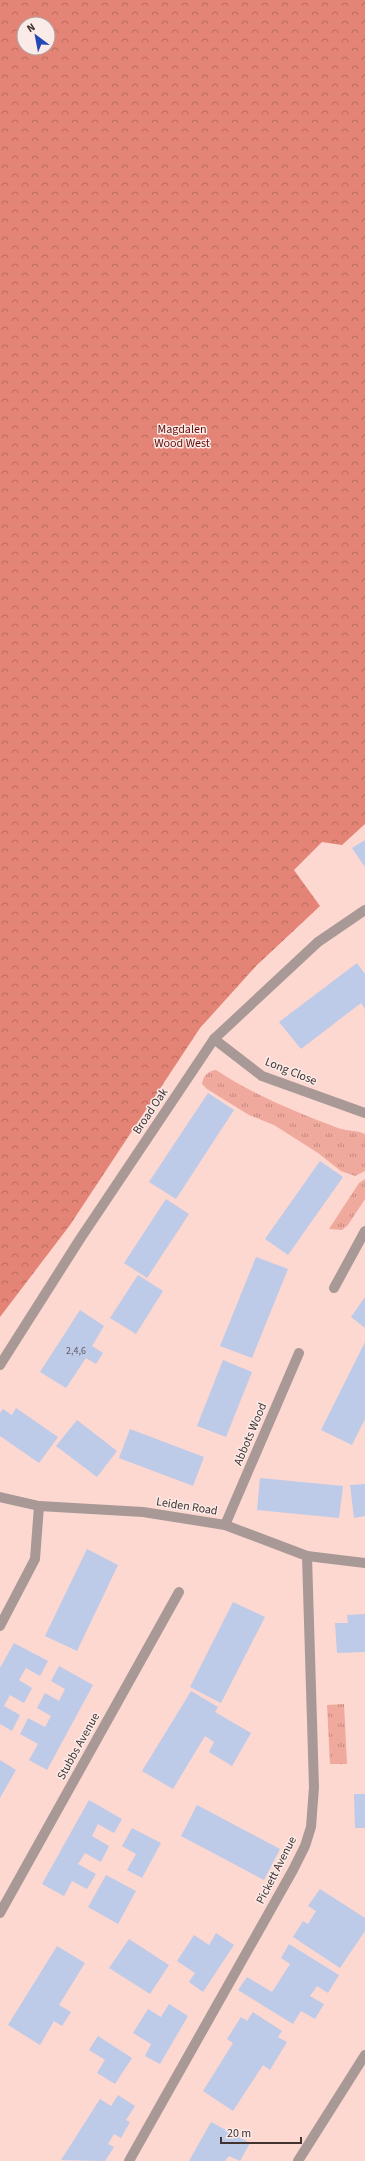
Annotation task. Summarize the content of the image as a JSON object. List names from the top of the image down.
{
  "streets": {
    "street": [
      "Long Close",
      "Broad Oak",
      "Abbots Wood",
      "Leiden Road",
      "Stubbs Avenue",
      "Pickett Avenue"
    ]
  },
  "crossings": [
    ["Long Close", "Broad Oak"],
    ["Abbots Wood", "Leiden Road"],
    ["Leiden Road", "Pickett Avenue"]
  ],
  "parks": ["Magdalen Wood West"],
  "house_numbers": ["2,4,6"],
  "scale_bar": "20 m",
  "north": "top left"
}
